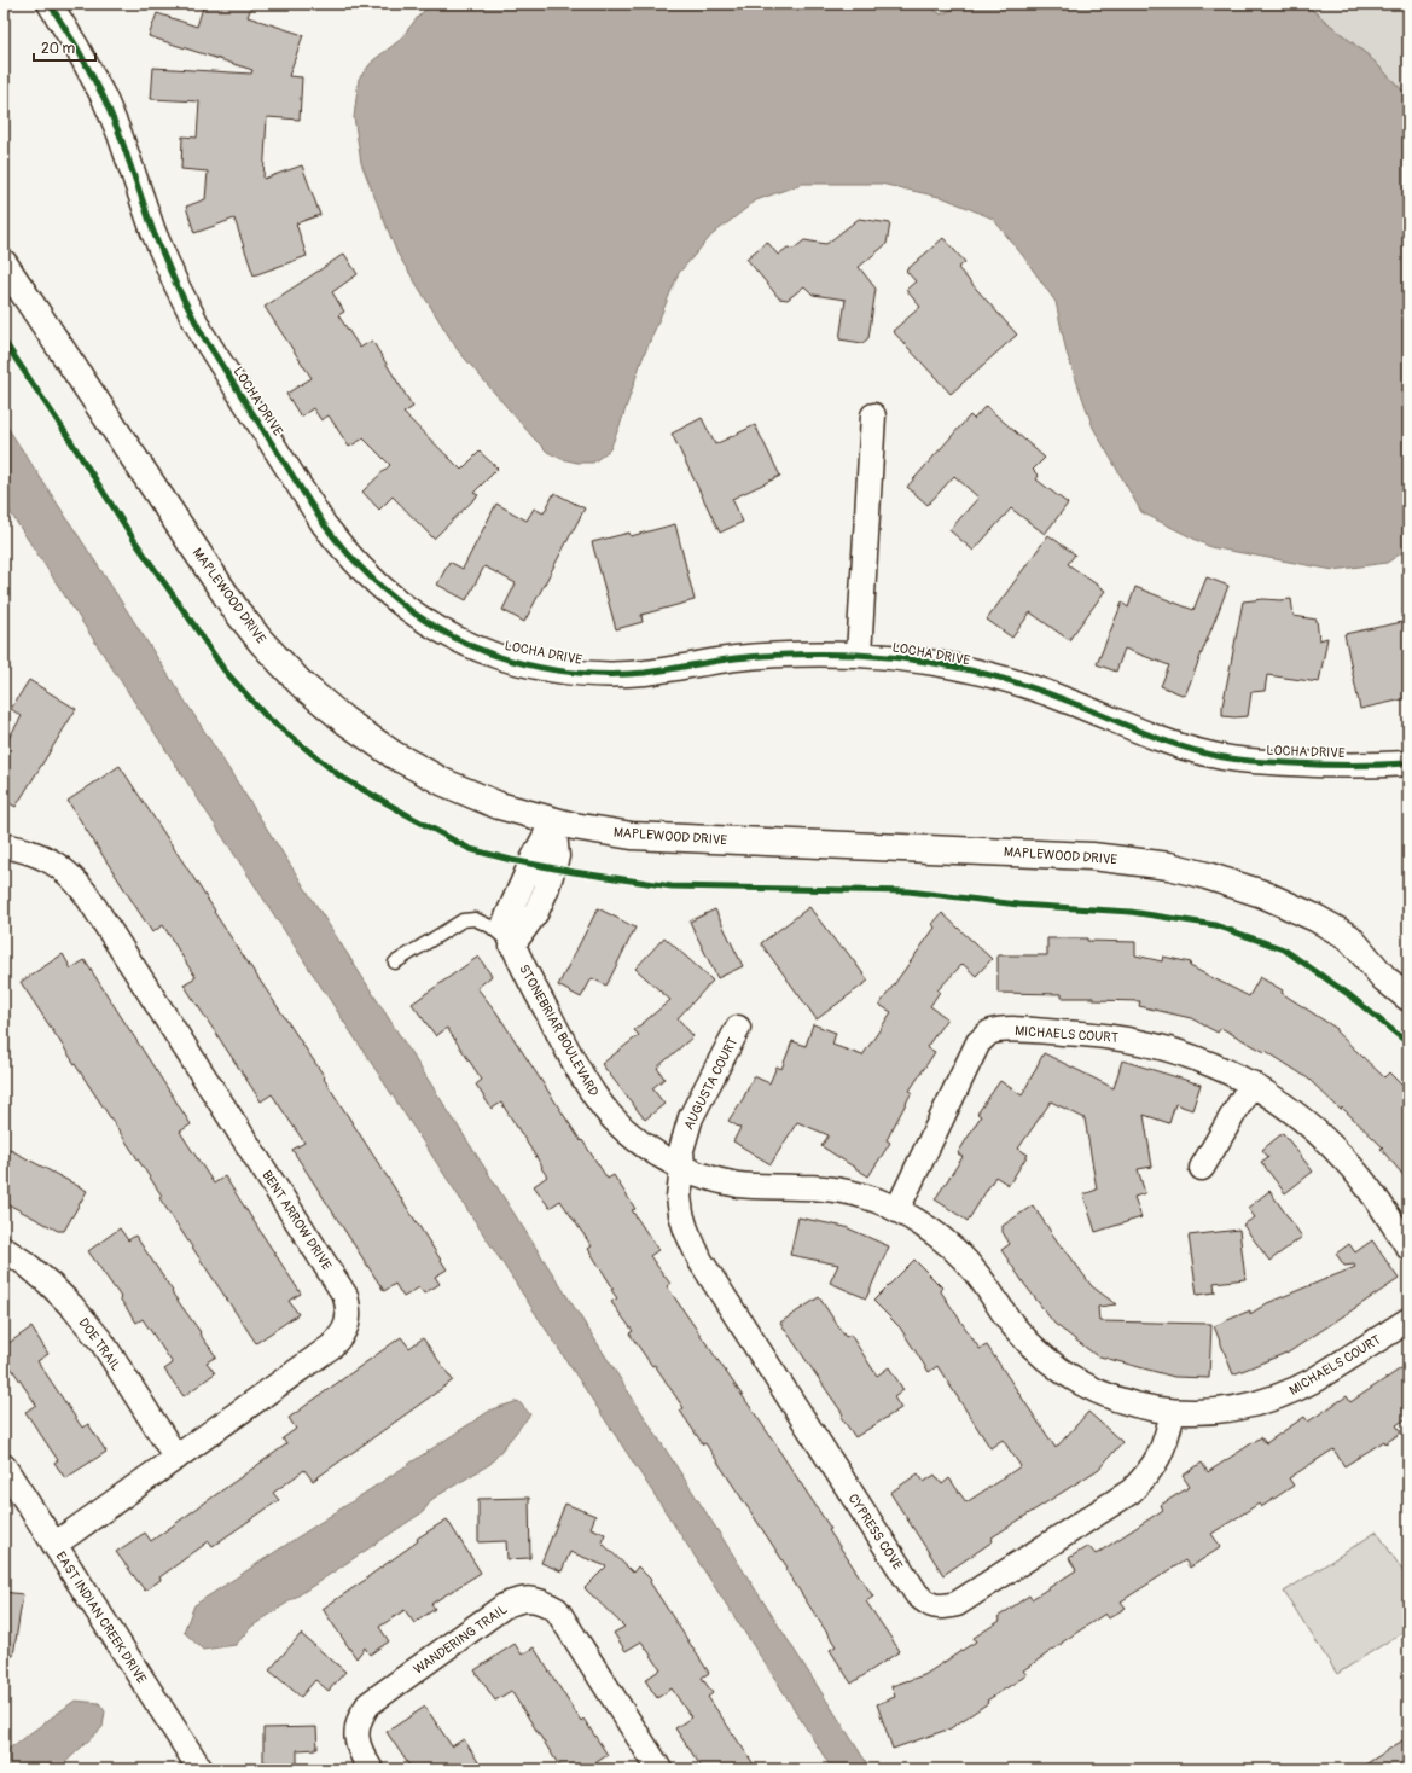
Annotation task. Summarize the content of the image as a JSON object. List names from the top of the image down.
{
  "streets": {
    "street": [
      "LOCHA DRIVE",
      "MAPLEWOOD DRIVE",
      "STONEBRIAR BOULEVARD",
      "MICHAELS COURT",
      "AUGUSTA COURT",
      "BENT ARROW DRIVE",
      "DOE TRAIL",
      "CYPRESS COVE",
      "EAST INDIAN CREEK DRIVE",
      "WANDERING TRAIL"
    ]
  },
  "crossings": [
    ["MAPLEWOOD DRIVE", "STONEBRIAR BOULEVARD"],
    ["STONEBRIAR BOULEVARD", "MICHAELS COURT"],
    ["STONEBRIAR BOULEVARD", "AUGUSTA COURT"],
    ["STONEBRIAR BOULEVARD", "CYPRESS COVE"],
    ["MICHAELS COURT", "CYPRESS COVE"],
    ["AUGUSTA COURT", "CYPRESS COVE"],
    ["BENT ARROW DRIVE", "DOE TRAIL"],
    ["BENT ARROW DRIVE", "EAST INDIAN CREEK DRIVE"]
  ],
  "scale_bar": "20 m"
}
